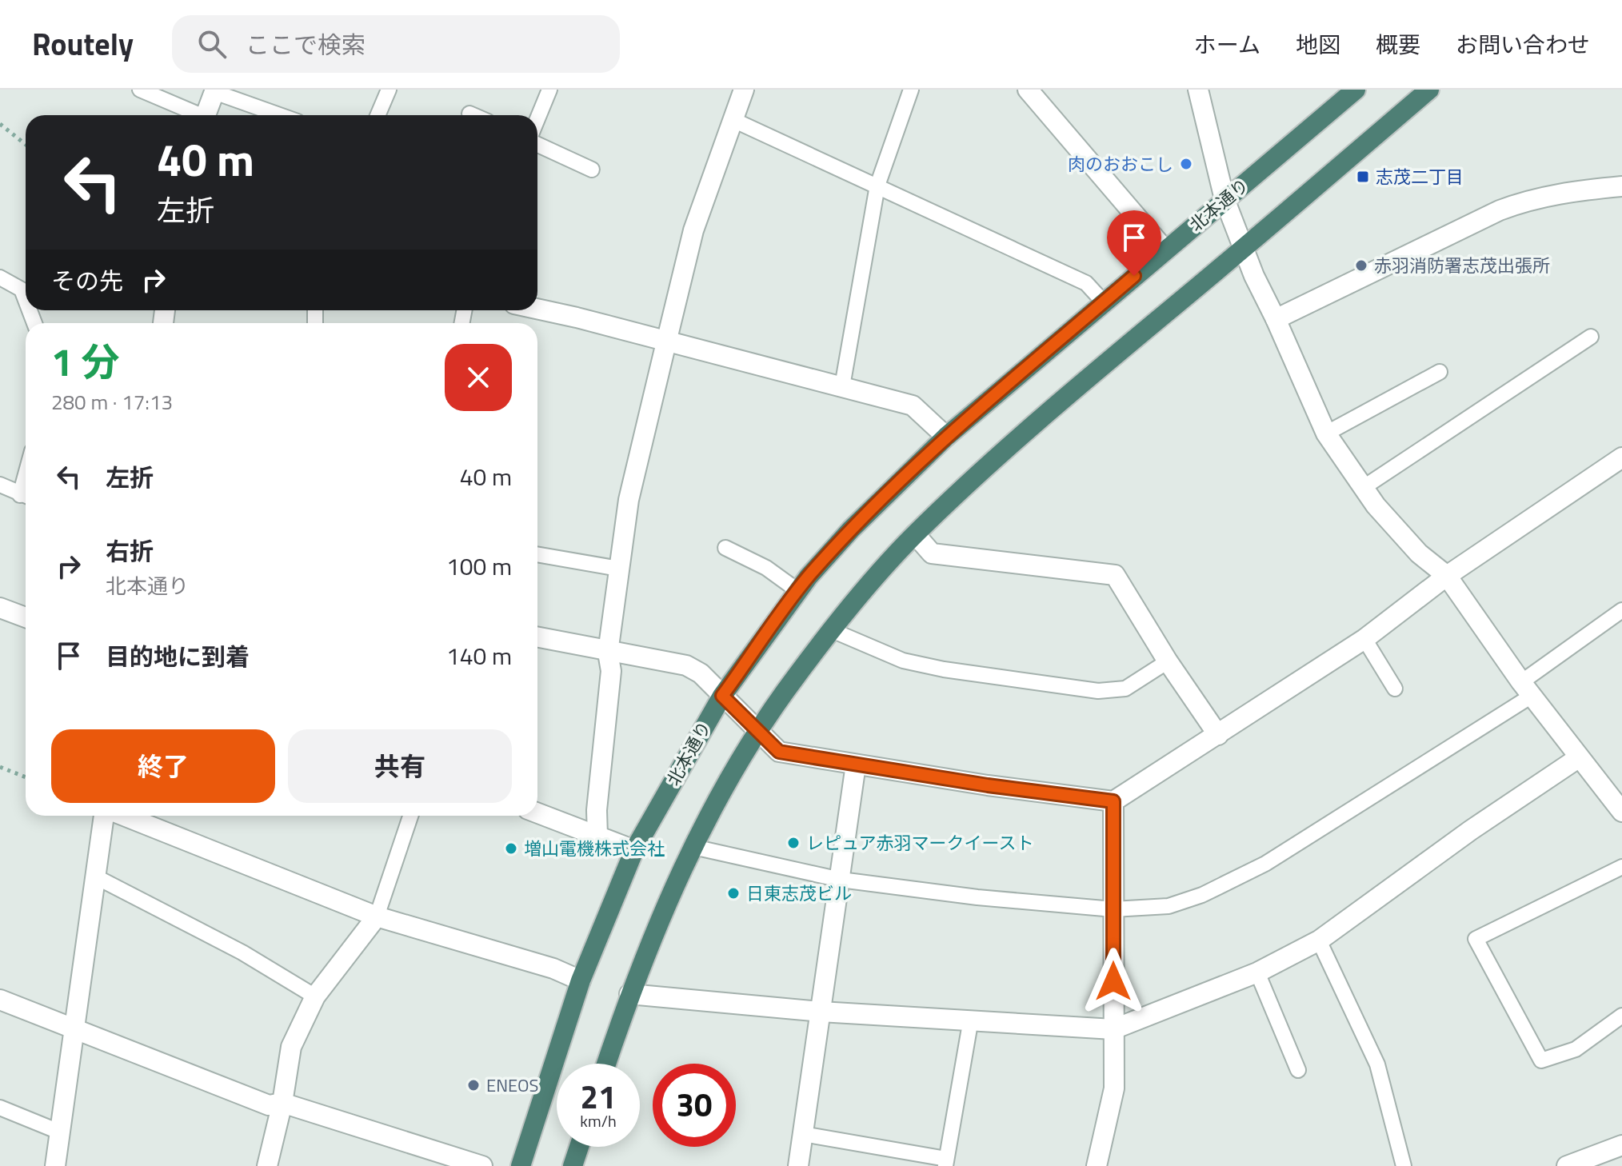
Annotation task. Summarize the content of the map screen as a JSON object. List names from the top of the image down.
{
  "streets": {
    "highway": ["北本通り"]
  },
  "places": {
    "other": [
      "肉のおおこし",
      "赤羽消防署志茂出張所",
      "レピュア赤羽マークイースト",
      "増山電機株式会社",
      "日東志茂ビル",
      "ENEOS"
    ],
    "transit": ["志茂二丁目"]
  },
  "page": {
    "header": "Routely",
    "search": "ここで検索",
    "nav": [
      "ホーム",
      "地図",
      "概要",
      "お問い合わせ"
    ],
    "turn": ["40 m", "左折"],
    "then": "その先",
    "heading": ["1 分", "280 m · 17:13"],
    "list": [
      {
        "name": "左折",
        "value": "40 m"
      },
      {
        "name": "右折",
        "note": "北本通り",
        "value": "100 m"
      },
      {
        "name": "目的地に到着",
        "value": "140 m"
      }
    ],
    "buttons": ["終了", "共有"],
    "speed": "21 km/h",
    "limit": "30"
  }
}
